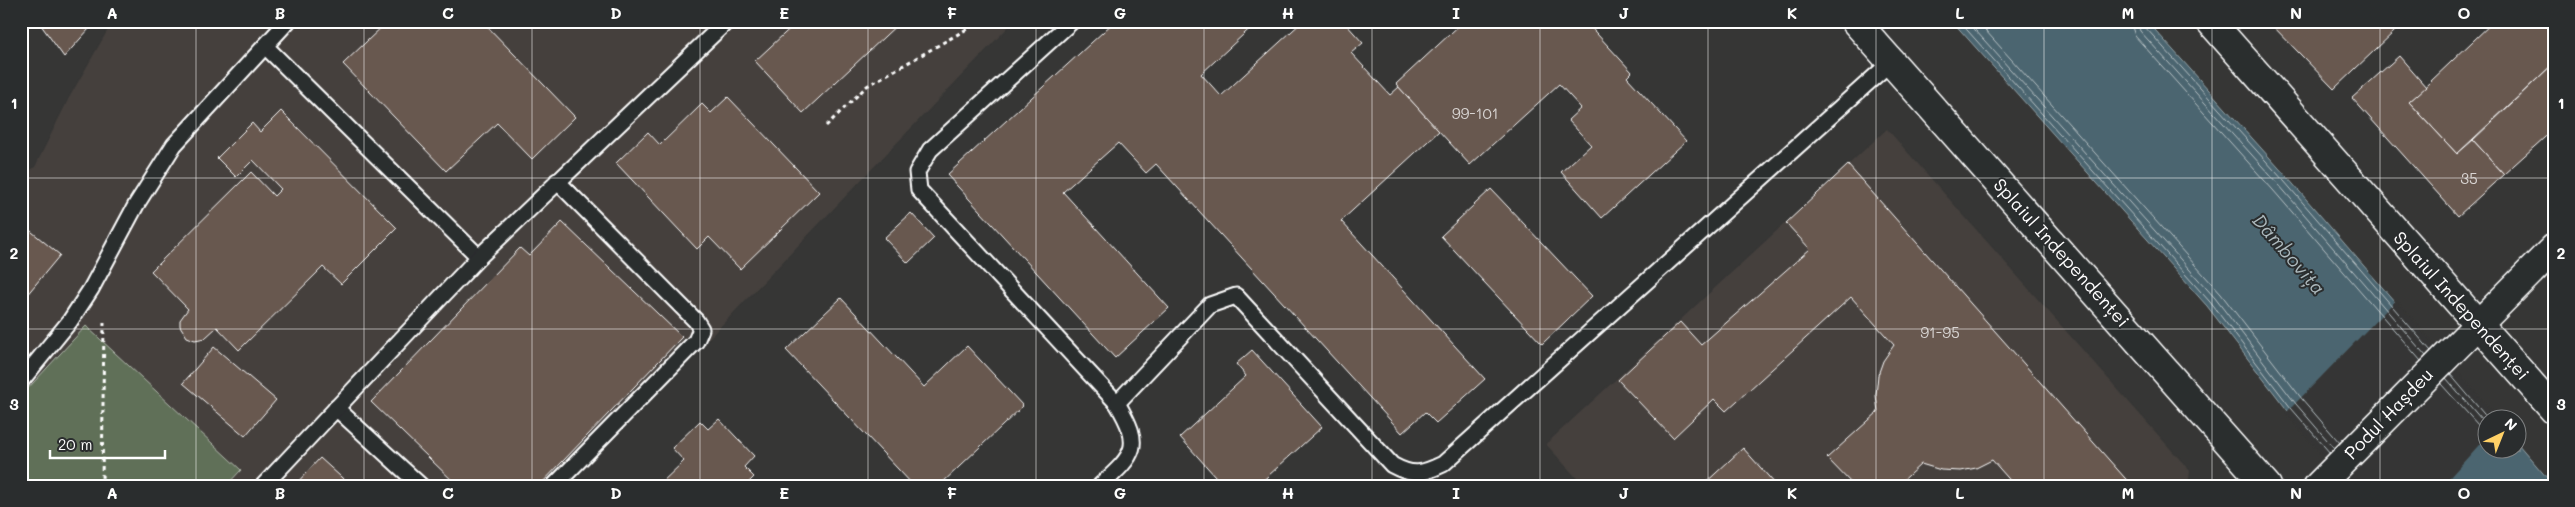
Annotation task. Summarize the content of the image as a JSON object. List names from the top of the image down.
{
  "streets": {
    "main road": ["Splaiul Independenței", "Podul Hașdeu"]
  },
  "crossings": [
    ["Splaiul Independenței", "Podul Hașdeu"]
  ],
  "water": ["Dâmbovița"],
  "house_numbers": ["99-101", "35", "91-95"],
  "scale_bar": "20 m",
  "north": "top right",
  "grid": {
    "columns": [
      "A",
      "B",
      "C",
      "D",
      "E",
      "F",
      "G",
      "H",
      "I",
      "J",
      "K",
      "L",
      "M",
      "N",
      "O"
    ],
    "rows": ["1", "2", "3"]
  }
}
